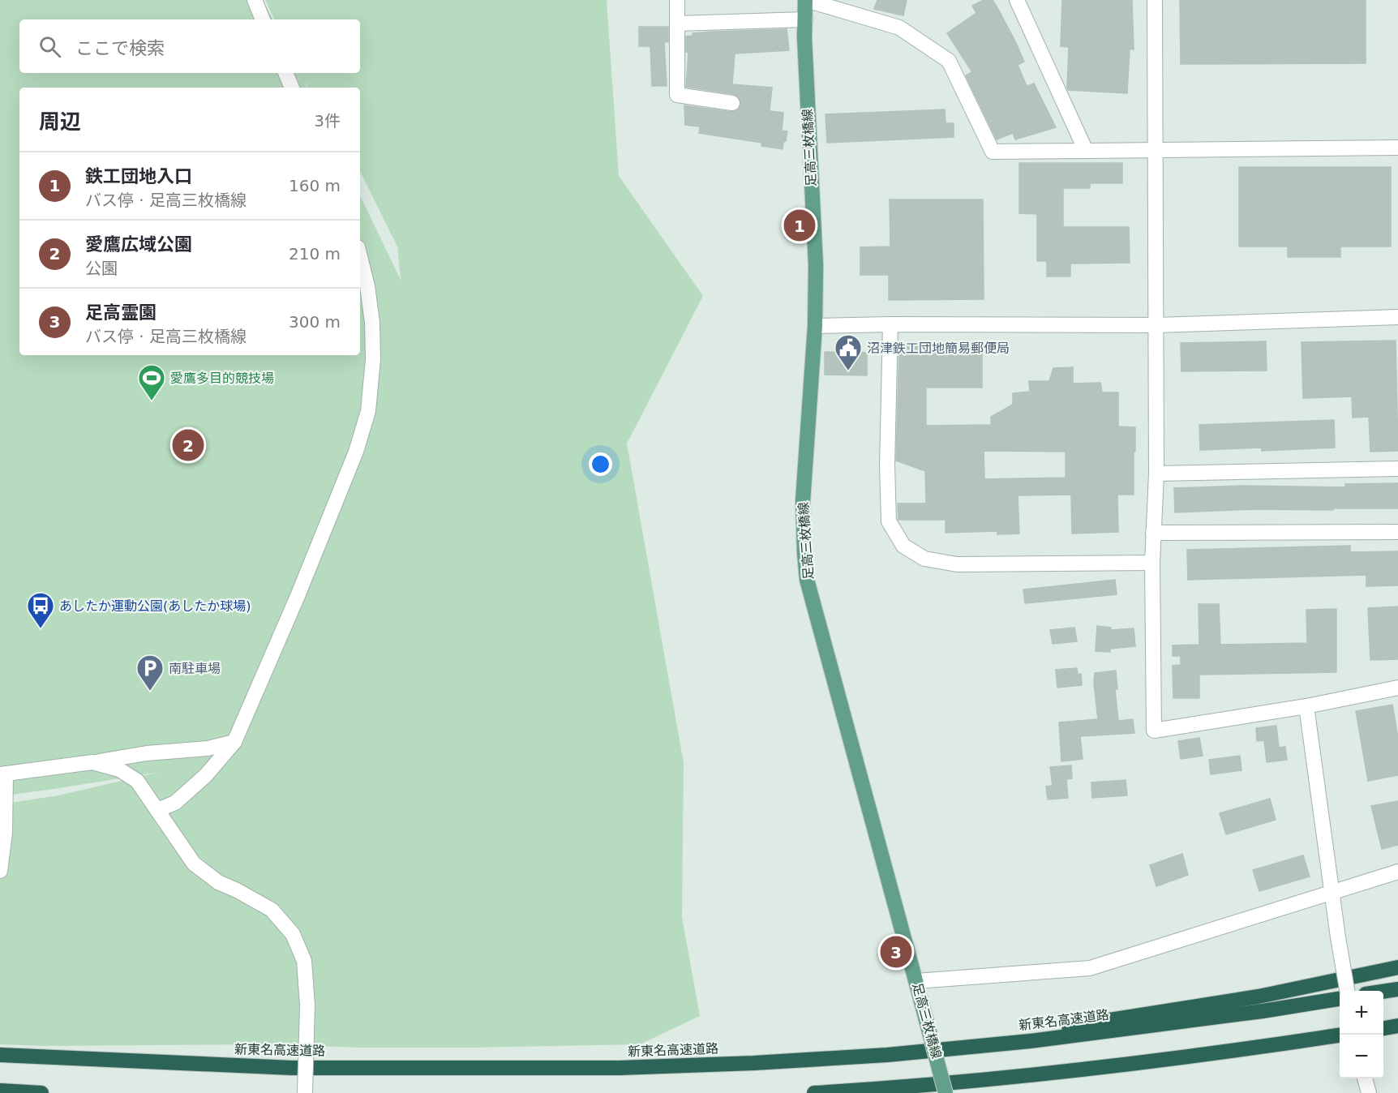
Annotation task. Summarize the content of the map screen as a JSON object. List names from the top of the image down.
{
  "streets": {
    "highway": ["新東名高速道路"],
    "main road": ["足高三枚橋線"]
  },
  "places": {
    "public building": ["沼津鉄工団地簡易郵便局"],
    "sports": ["愛鷹多目的競技場"],
    "bus stop": ["あしたか運動公園(あしたか球場)"],
    "parking": ["南駐車場"]
  },
  "page": {
    "search": "ここで検索",
    "heading": ["周辺", "3件"],
    "list": [
      {
        "mark": "1",
        "name": "鉄工団地入口",
        "note": "バス停 · 足高三枚橋線",
        "value": "160 m"
      },
      {
        "mark": "2",
        "name": "愛鷹広域公園",
        "note": "公園",
        "value": "210 m"
      },
      {
        "mark": "3",
        "name": "足高霊園",
        "note": "バス停 · 足高三枚橋線",
        "value": "300 m"
      }
    ],
    "pins": ["1", "2", "3"],
    "map_buttons": ["+", "−"]
  }
}
